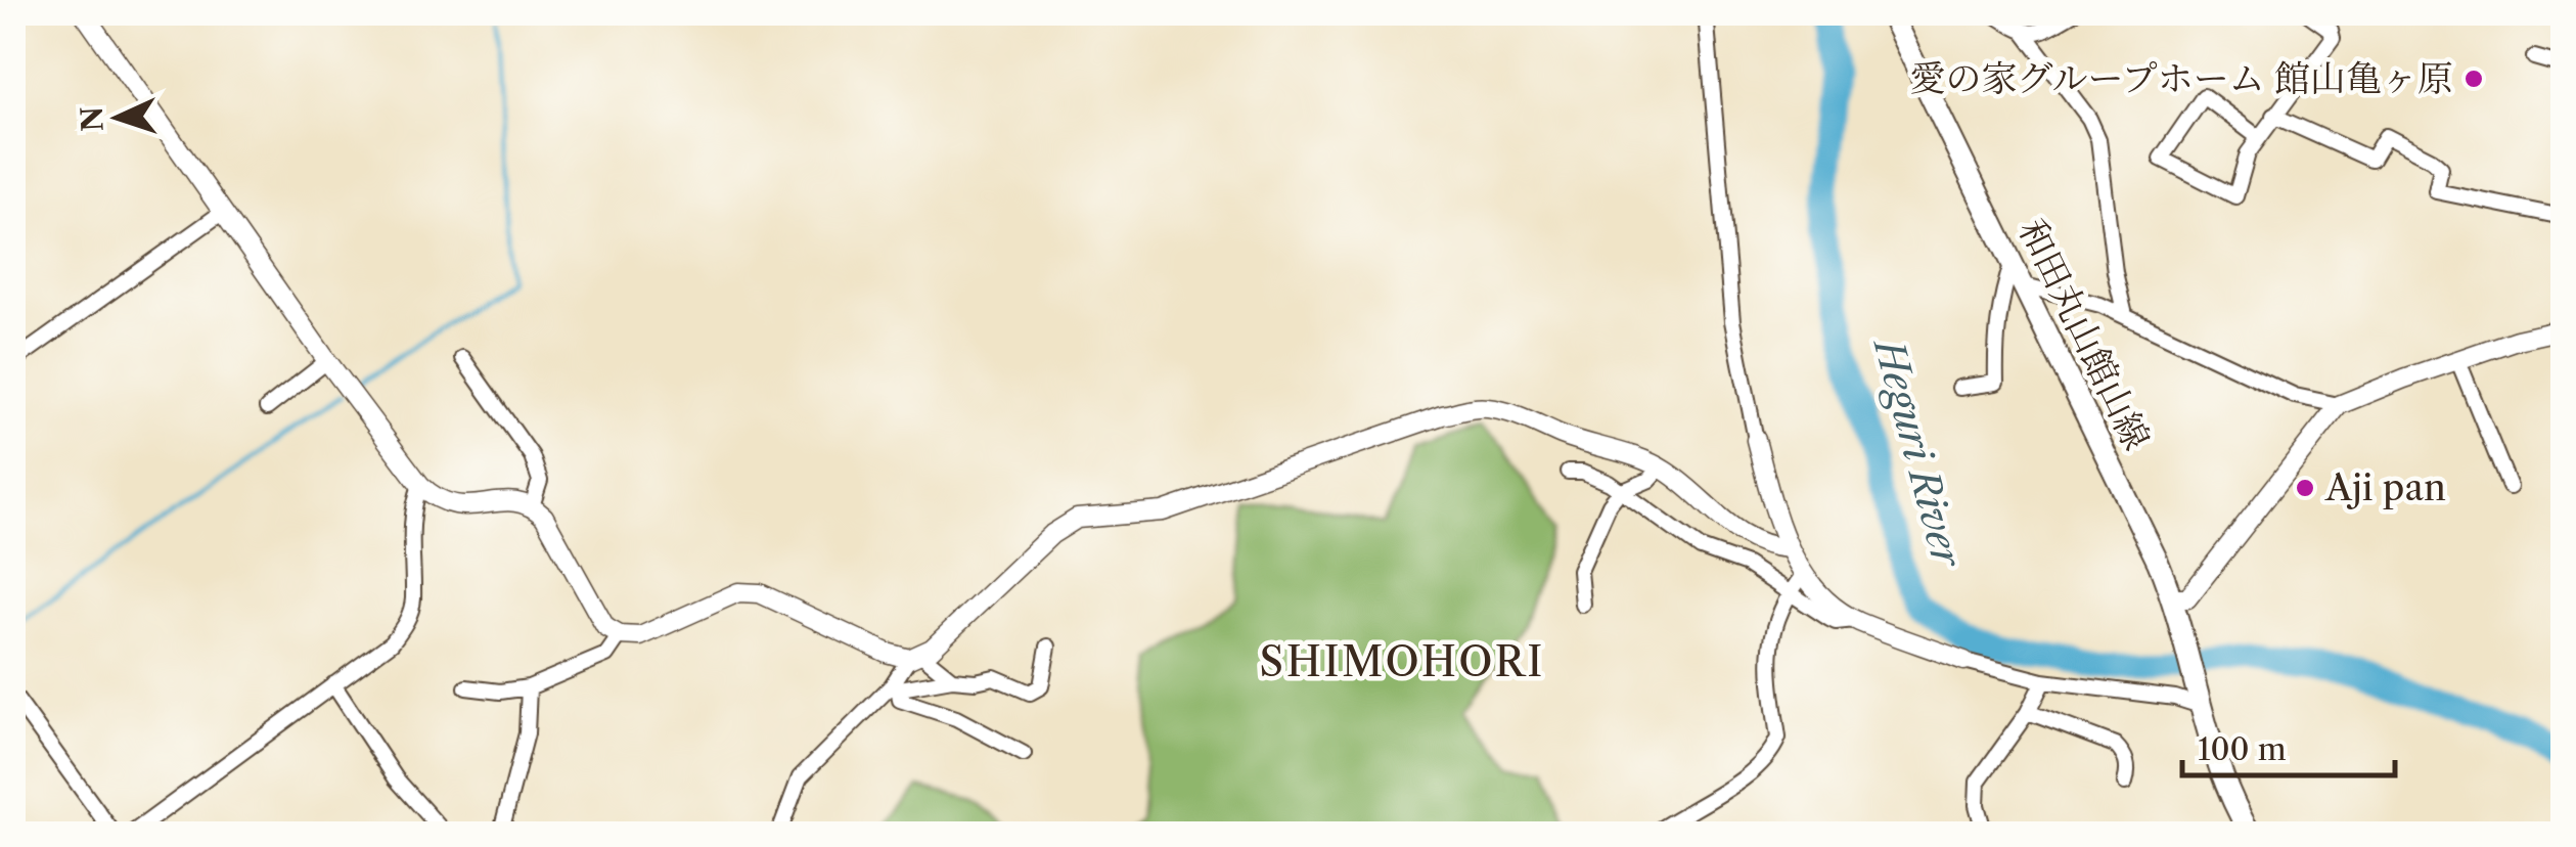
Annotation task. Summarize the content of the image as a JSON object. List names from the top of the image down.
{
  "streets": {
    "main road": ["和田丸山館山線"]
  },
  "districts": ["SHIMOHORI"],
  "water": ["Heguri River"],
  "places": ["愛の家グループホーム 館山亀ヶ原", "Aji pan"],
  "scale_bar": "100 m",
  "north": "left"
}
